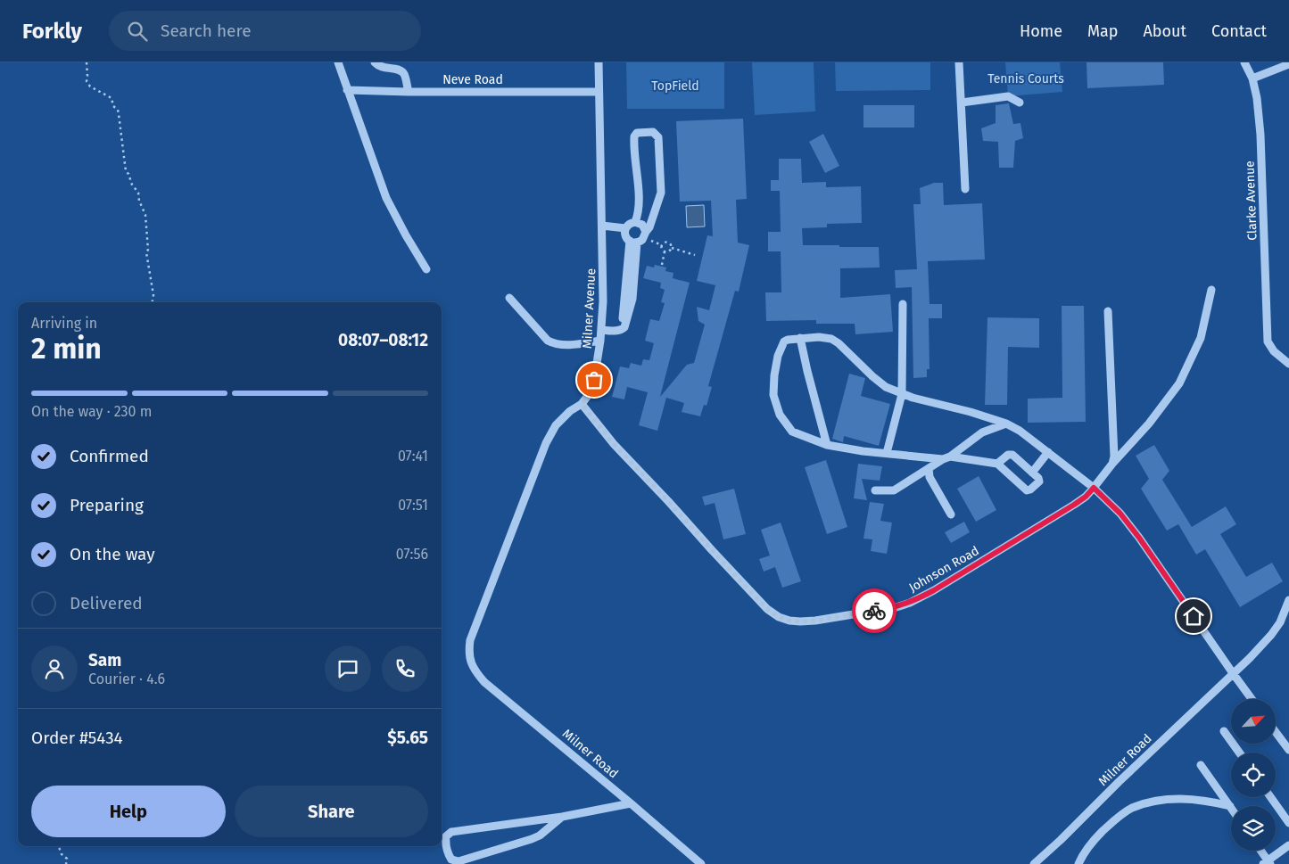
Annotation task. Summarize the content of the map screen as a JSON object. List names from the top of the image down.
{
  "streets": {
    "street": [
      "Neve Road",
      "Clarke Avenue",
      "Milner Avenue",
      "Johnson Road",
      "Milner Road"
    ]
  },
  "crossings": [
    ["Neve Road", "Milner Avenue"],
    ["Milner Avenue", "Johnson Road"],
    ["Milner Avenue", "Milner Road"]
  ],
  "parks": ["Tennis Courts", "TopField"],
  "north": "top right",
  "page": {
    "header": "Forkly",
    "search": "Search here",
    "nav": [
      "Home",
      "Map",
      "About",
      "Contact"
    ],
    "heading": ["2 min", "Arriving in", "08:07–08:12"],
    "panel": [
      "Sam",
      "Courier · 4.6",
      "Order #5434",
      "$5.65"
    ],
    "bar": "On the way · 230 m",
    "list": [
      ["Confirmed", "07:41"],
      ["Preparing", "07:51"],
      ["On the way", "07:56"],
      "Delivered"
    ],
    "buttons": ["Help", "Share"]
  }
}
